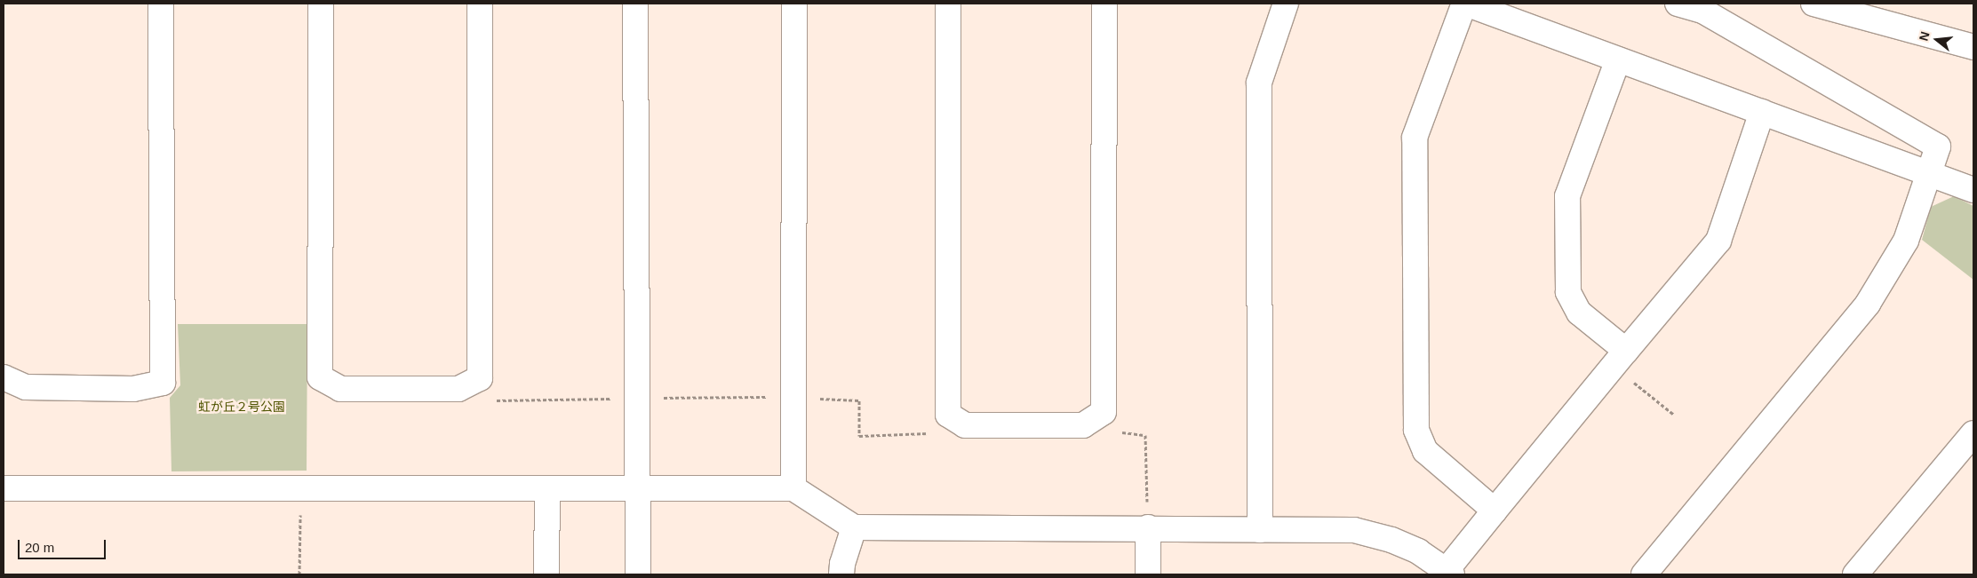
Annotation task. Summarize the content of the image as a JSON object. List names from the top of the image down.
{
  "parks": ["虹が丘２号公園"],
  "scale_bar": "20 m",
  "north": "left"
}
